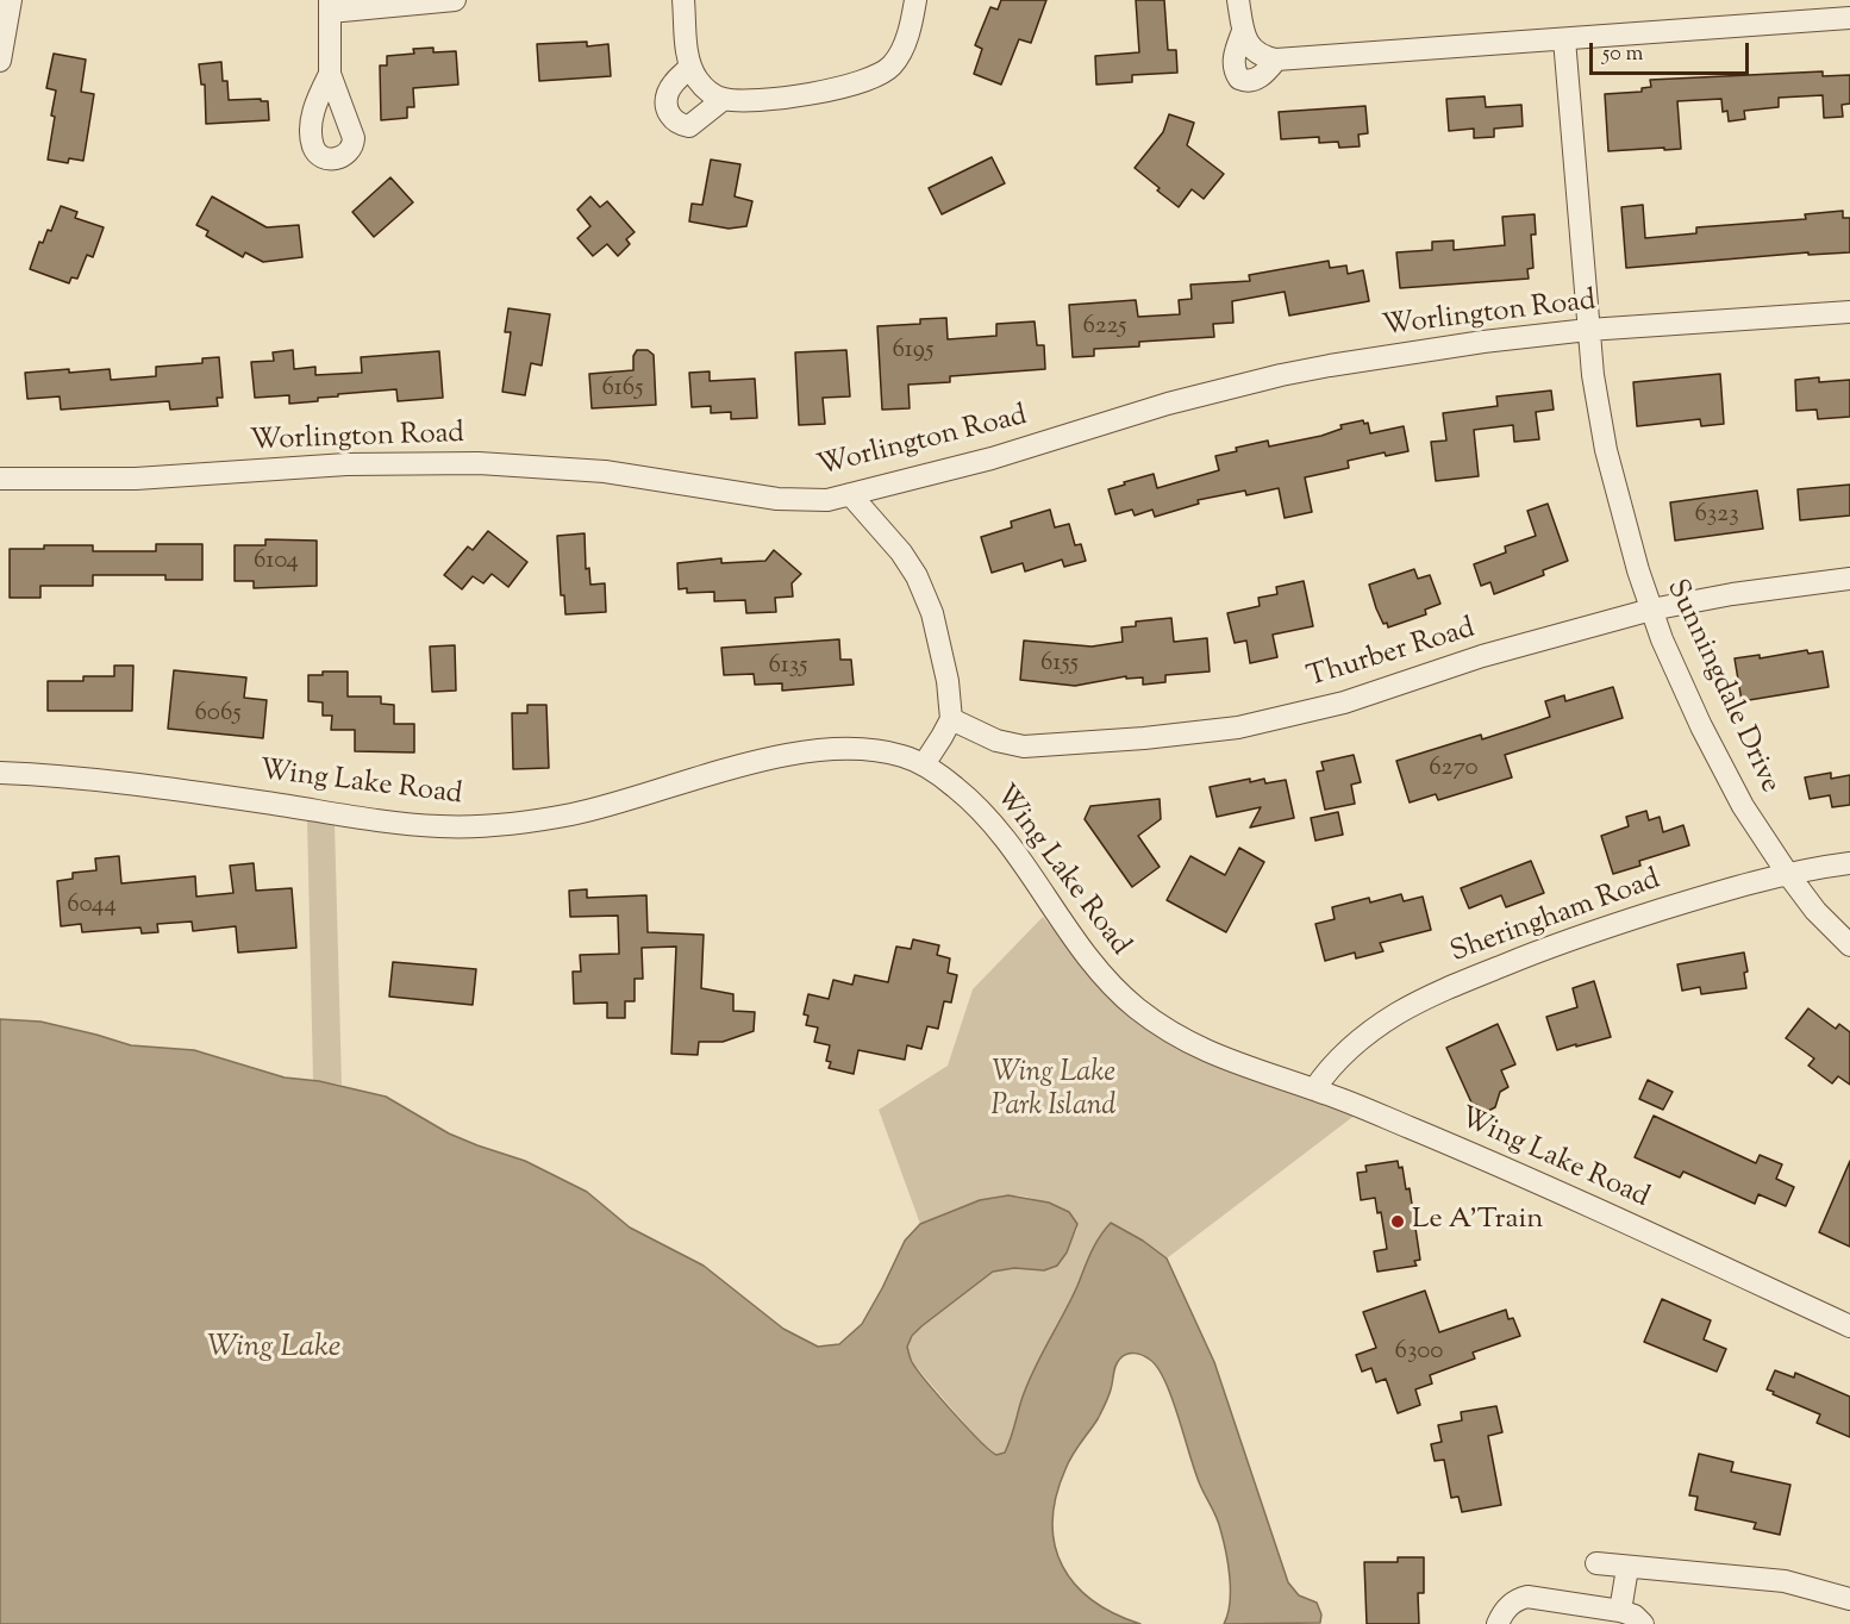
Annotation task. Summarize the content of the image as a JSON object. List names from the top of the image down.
{
  "streets": {
    "street": [
      "Worlington Road",
      "Thurber Road",
      "Sunningdale Drive",
      "Wing Lake Road",
      "Sheringham Road"
    ]
  },
  "crossings": [
    ["Worlington Road", "Sunningdale Drive"],
    ["Thurber Road", "Sunningdale Drive"],
    ["Sunningdale Drive", "Sheringham Road"],
    ["Wing Lake Road", "Sheringham Road"]
  ],
  "water": ["Wing Lake"],
  "parks": ["Wing Lake Park Island"],
  "places": ["Le A'Train"],
  "house_numbers": [
    "6225",
    "6195",
    "6165",
    "6323",
    "6104",
    "6155",
    "6135",
    "6065",
    "6270",
    "6044",
    "6300"
  ],
  "scale_bar": "50 m"
}
